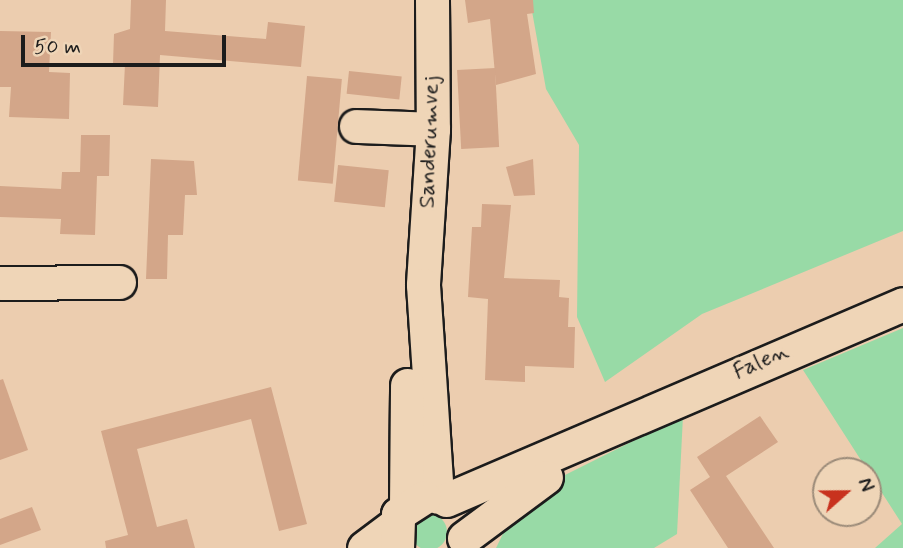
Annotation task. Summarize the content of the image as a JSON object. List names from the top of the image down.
{
  "streets": {
    "street": ["Sanderumvej", "Falen"]
  },
  "crossings": [
    ["Sanderumvej", "Falen"]
  ],
  "scale_bar": "50 m",
  "north": "right"
}
